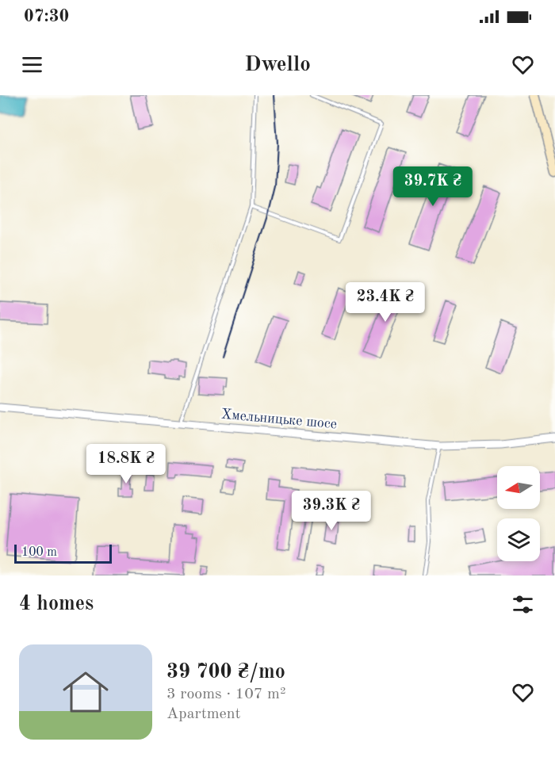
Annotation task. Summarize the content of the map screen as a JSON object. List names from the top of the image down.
{
  "streets": {
    "street": ["Хмельницьке шосе"]
  },
  "scale_bar": "100 m",
  "north": "left",
  "page": {
    "status": "07:30",
    "header": "Dwello",
    "price": [
      "39.7K ₴",
      "23.4K ₴",
      "18.8K ₴",
      "39.3K ₴"
    ],
    "scale": "100 m",
    "heading": "4 homes",
    "list": [
      {
        "name": "39 700 ₴/mo",
        "note": "3 rooms · 107 m² · Apartment"
      }
    ]
  }
}
